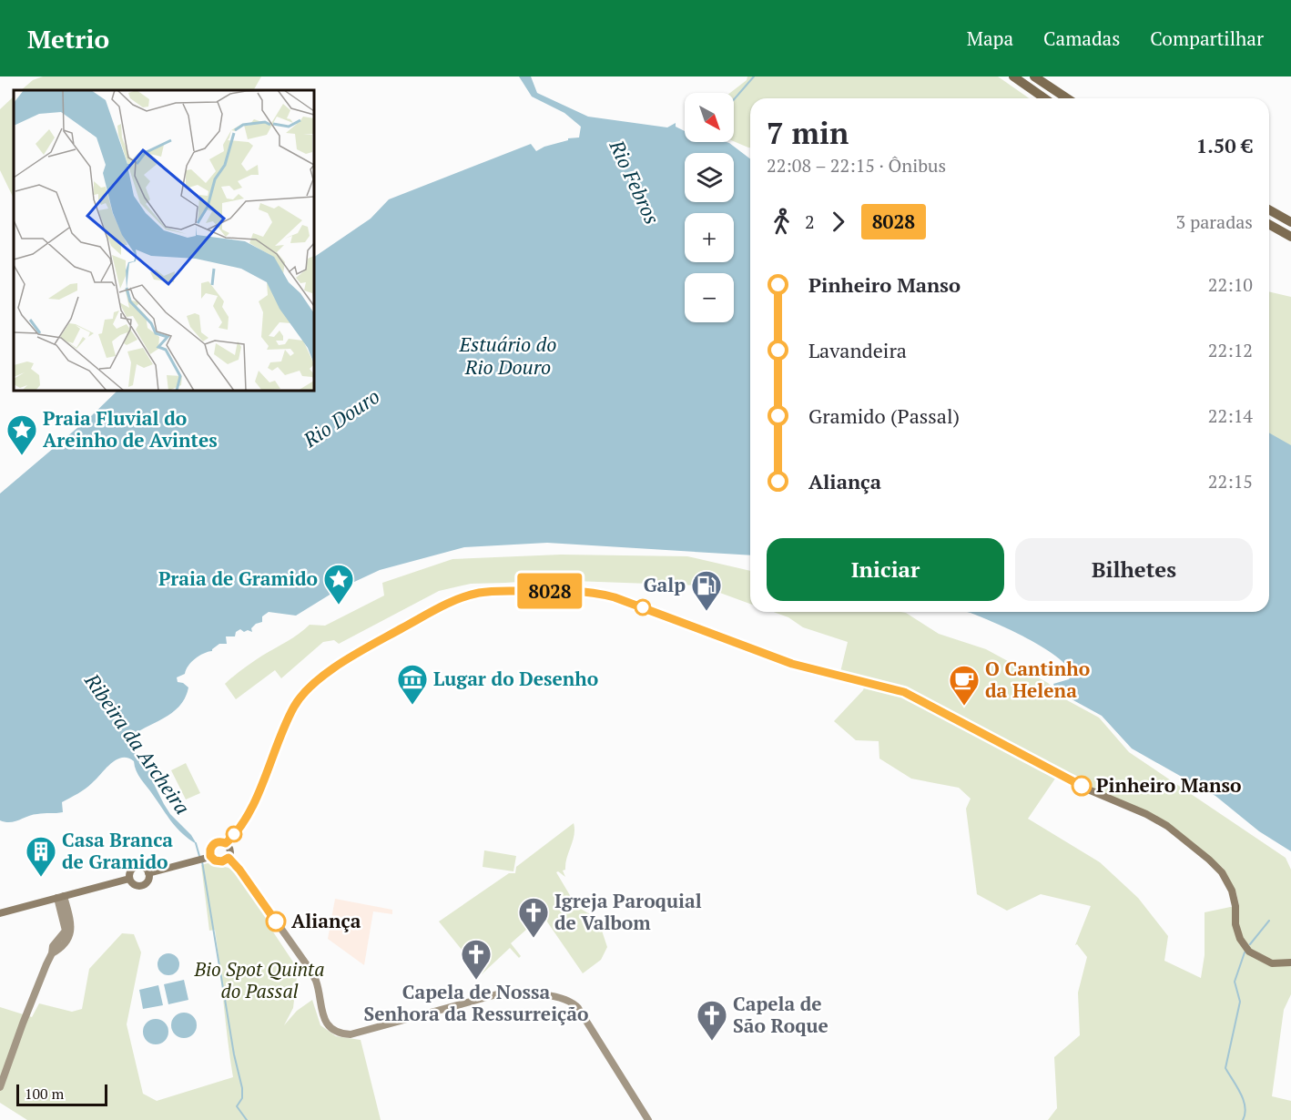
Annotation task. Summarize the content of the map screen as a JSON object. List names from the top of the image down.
{
  "water": [
    "Rio Febros",
    "Estuário do Rio Douro",
    "Rio Douro",
    "Ribeira da Archeira"
  ],
  "parks": ["Bio Spot Quinta do Passal"],
  "places": {
    "place": ["Praia Fluvial do Areinho de Avintes", "Praia de Gramido"],
    "fuel station": ["Galp"],
    "museum": ["Lugar do Desenho"],
    "cafe": ["O Cantinho da Helena"],
    "other": ["Pinheiro Manso", "Aliança"],
    "building": ["Casa Branca de Gramido"],
    "church": ["Igreja Paroquial de Valbom", "Capela de Nossa Senhora da Ressurreição", "Capela de São Roque"]
  },
  "lines": ["bus line 8028"],
  "scale_bar": "100 m",
  "north": "bottom right",
  "page": {
    "header": "Metrio",
    "nav": ["Mapa", "Camadas", "Compartilhar"],
    "on_map": "8028",
    "map_buttons": ["+", "−"],
    "heading": ["7 min", "22:08 – 22:15 · Ônibus", "1.50 €"],
    "legs": ["2", "8028", "3 paradas"],
    "list": [
      {
        "name": "Pinheiro Manso",
        "value": "22:10"
      },
      {
        "name": "Lavandeira",
        "value": "22:12"
      },
      {
        "name": "Gramido (Passal)",
        "value": "22:14"
      },
      {
        "name": "Aliança",
        "value": "22:15"
      }
    ],
    "buttons": ["Iniciar", "Bilhetes"],
    "scale": "100 m"
  }
}
